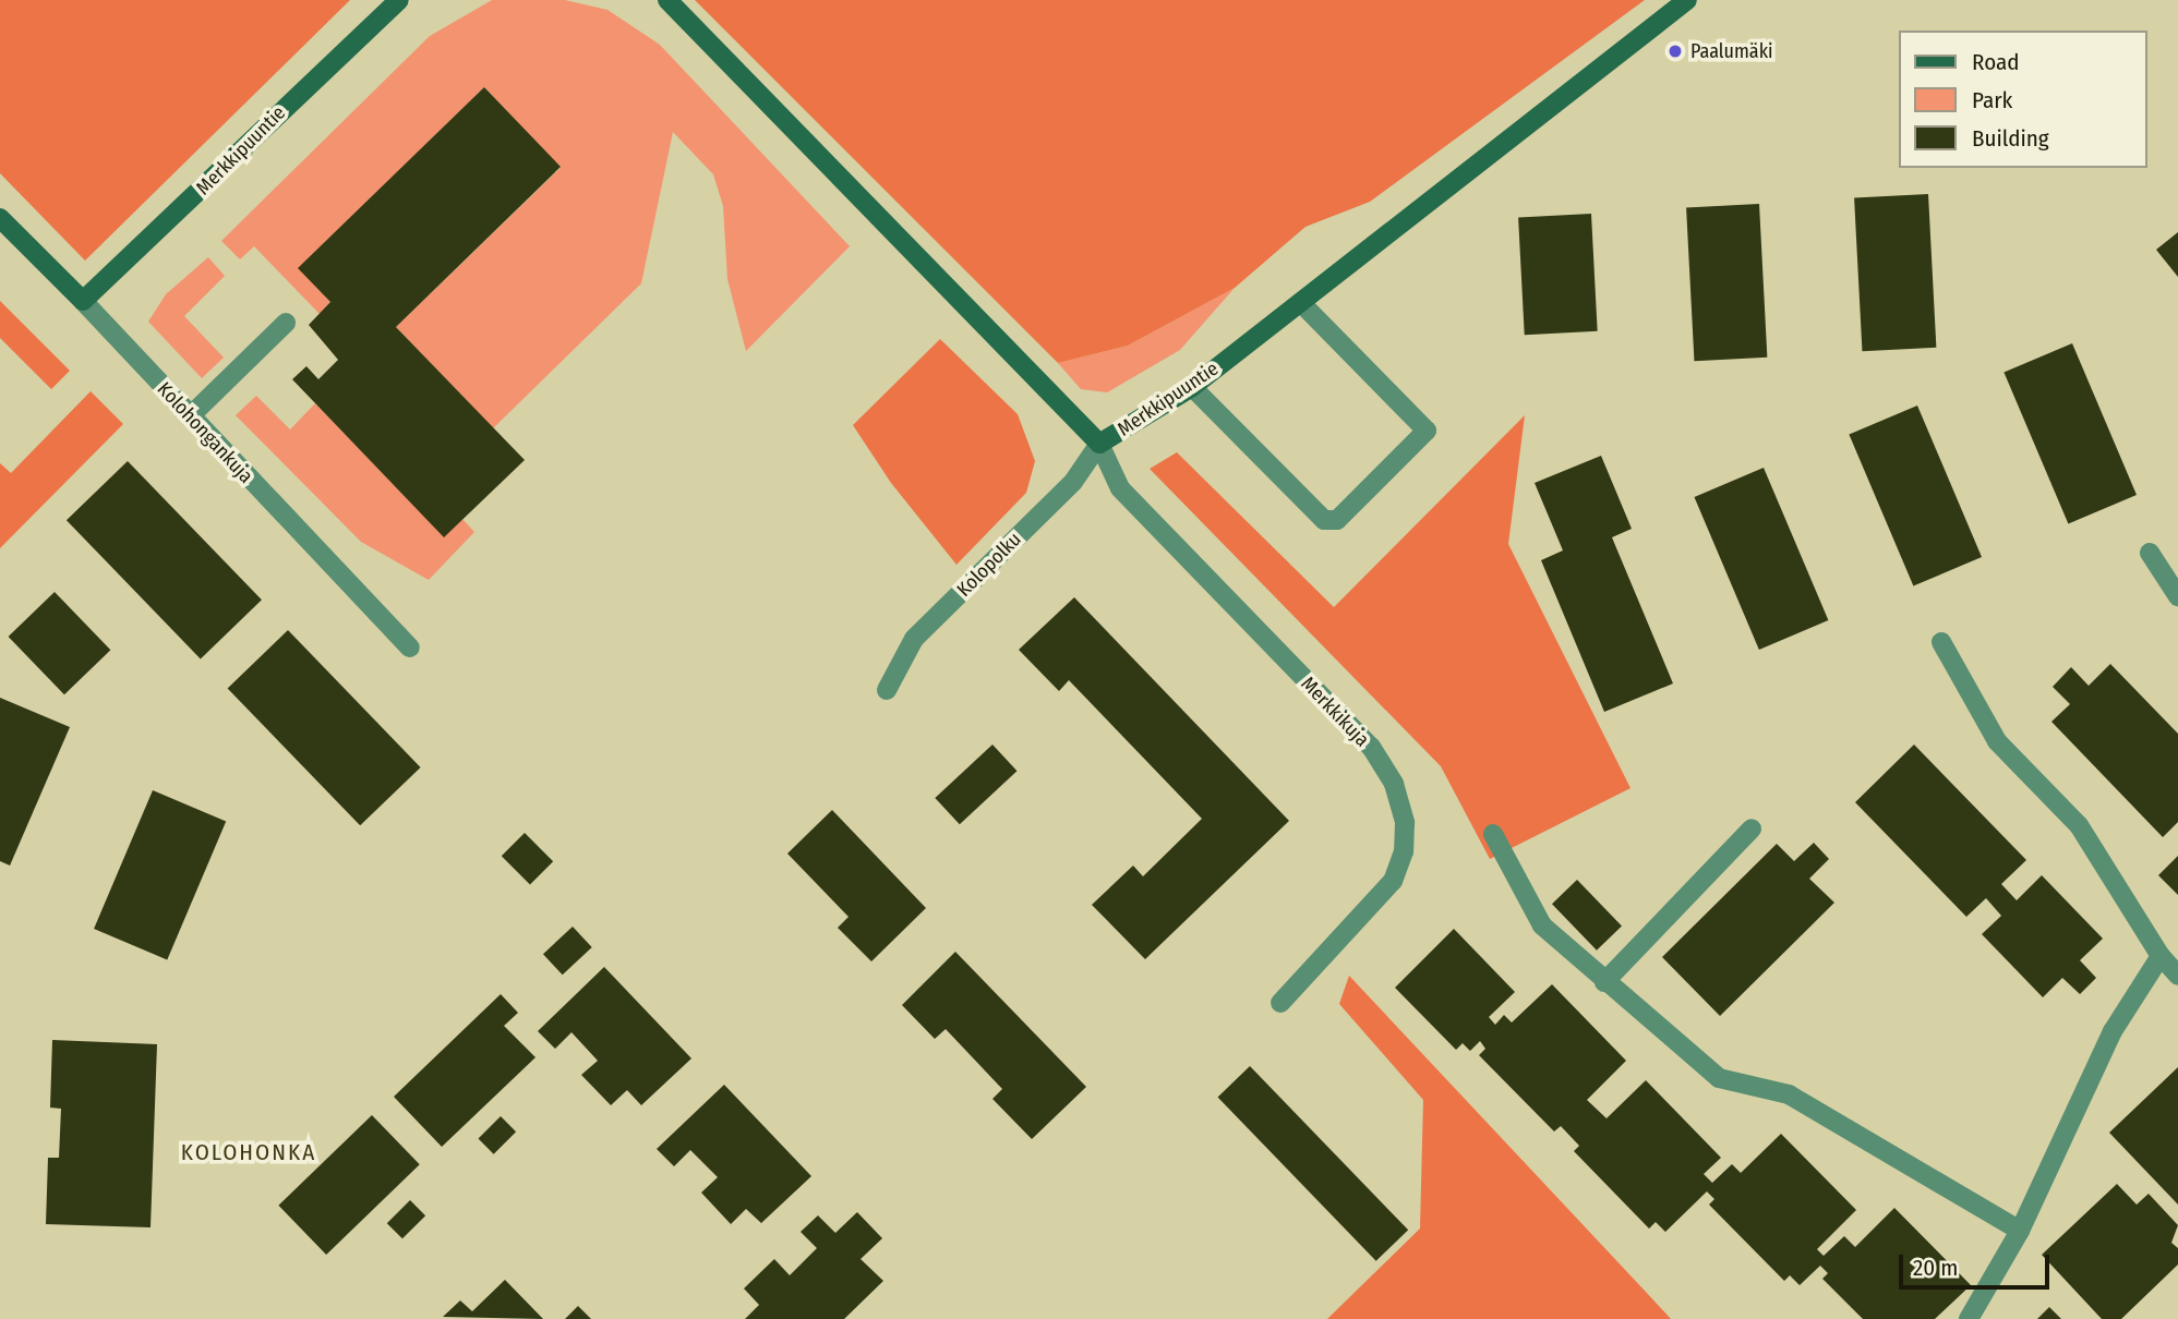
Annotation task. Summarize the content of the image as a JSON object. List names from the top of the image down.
{
  "streets": {
    "street": [
      "Merkkipuuntie",
      "Kolohongankuja",
      "Kolopolku",
      "Merkkikuja"
    ]
  },
  "crossings": [
    ["Merkkipuuntie", "Kolohongankuja"],
    ["Merkkipuuntie", "Kolopolku"],
    ["Merkkipuuntie", "Merkkikuja"],
    ["Kolopolku", "Merkkikuja"]
  ],
  "districts": ["KOLOHONKA"],
  "places": ["Paalumäki"],
  "legend": ["Road", "Park", "Building"],
  "scale_bar": "20 m"
}
